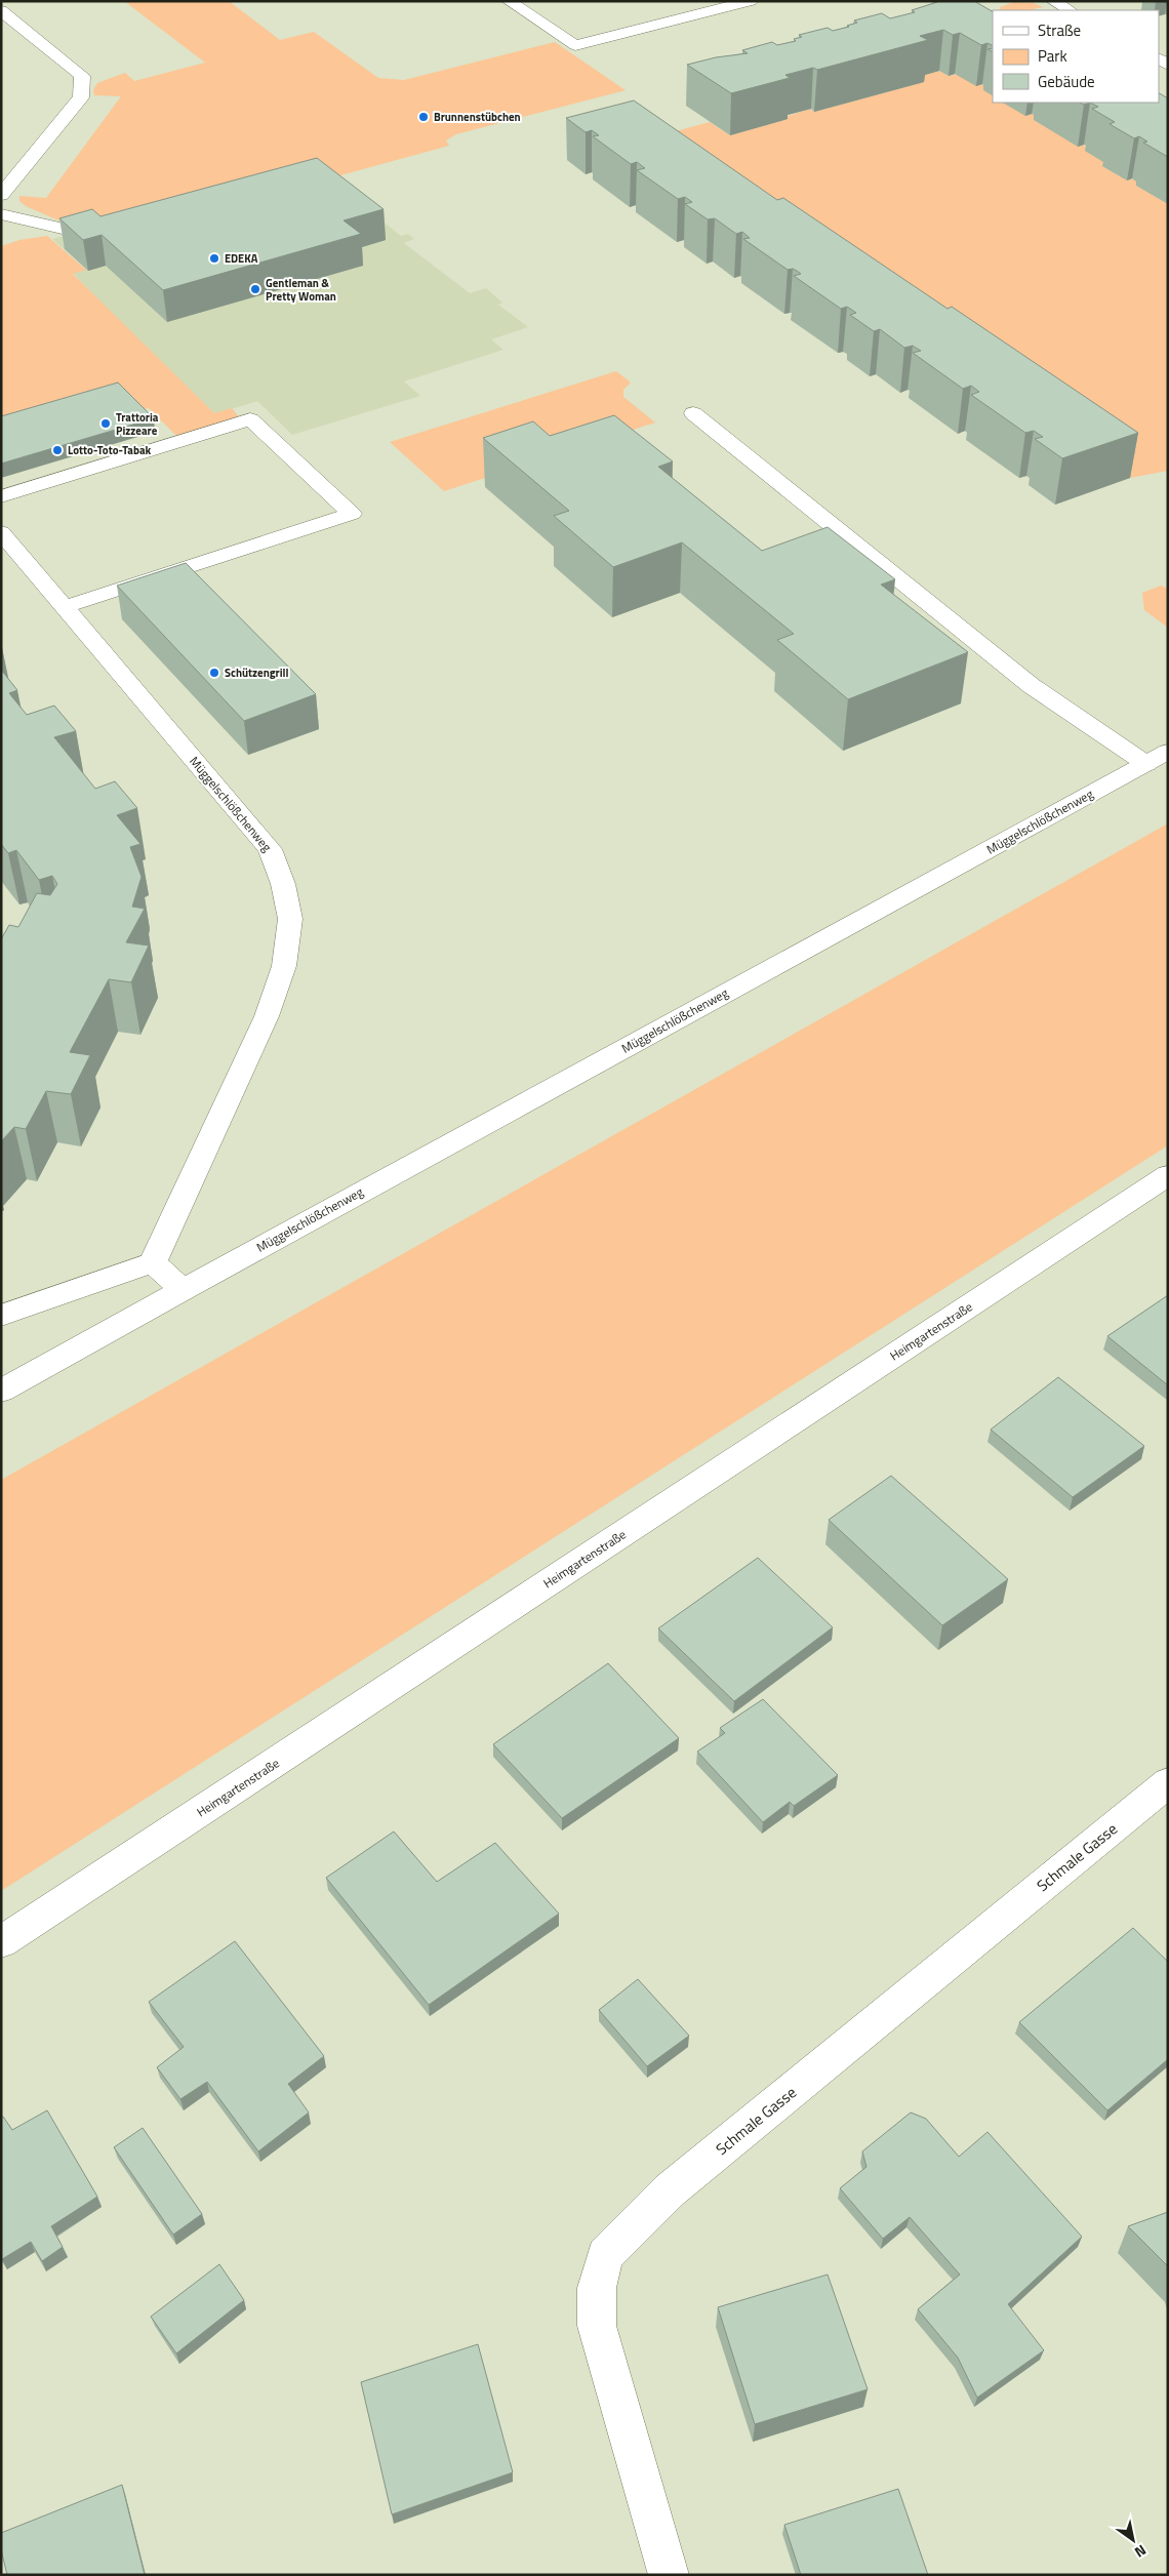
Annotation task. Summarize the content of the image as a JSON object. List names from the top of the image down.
{
  "streets": {
    "street": ["Müggelschlößchenweg", "Heimgartenstraße", "Schmale Gasse"]
  },
  "places": [
    "Brunnenstübchen",
    "EDEKA",
    "Gentleman & Pretty Woman",
    "Trattoria Pizzeare",
    "Lotto-Toto-Tabak",
    "Schützengrill"
  ],
  "legend": ["Straße", "Park", "Gebäude"],
  "north": "bottom right"
}
